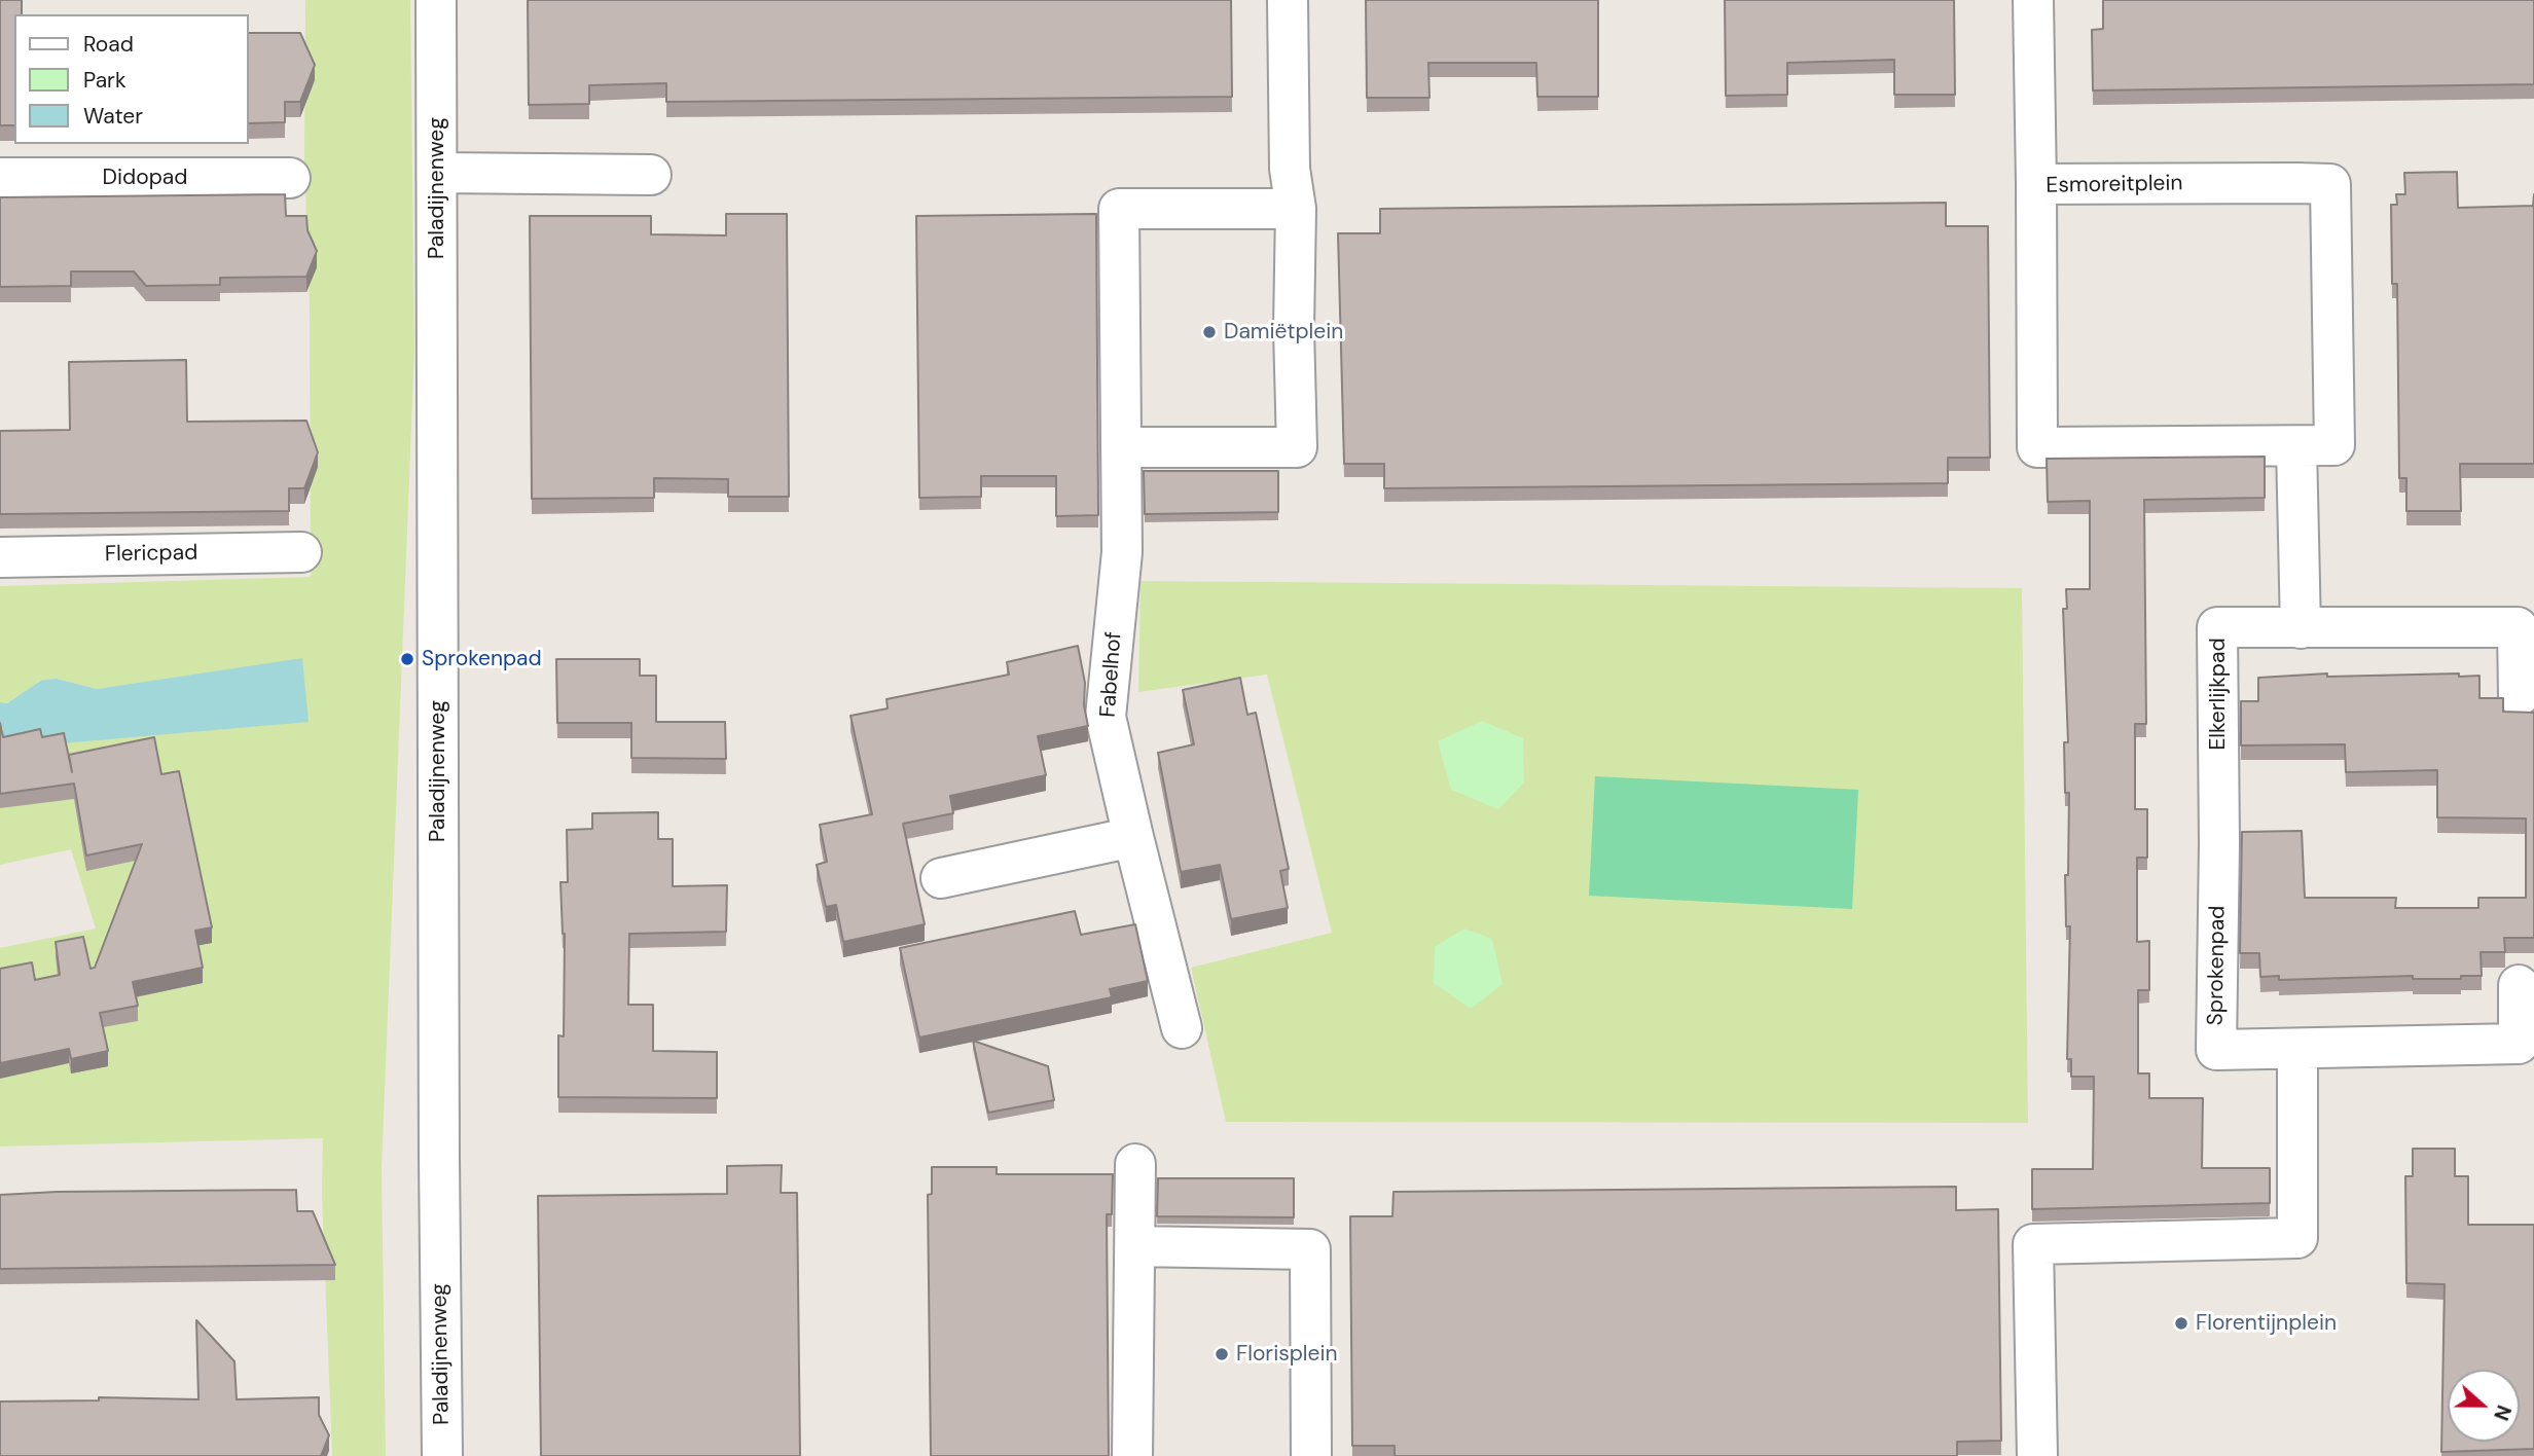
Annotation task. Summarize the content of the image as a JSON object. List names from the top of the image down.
{
  "streets": {
    "street": [
      "Didopad",
      "Esmoreitplein",
      "Paladijnenweg",
      "Flericpad",
      "Fabelhof",
      "Elkerlijkpad",
      "Sprokenpad"
    ]
  },
  "crossings": [
    ["Elkerlijkpad", "Sprokenpad"]
  ],
  "places": [
    "Damiëtplein",
    "Sprokenpad",
    "Florentijnplein",
    "Florisplein"
  ],
  "legend": ["Road", "Park", "Water"],
  "north": "right"
}
